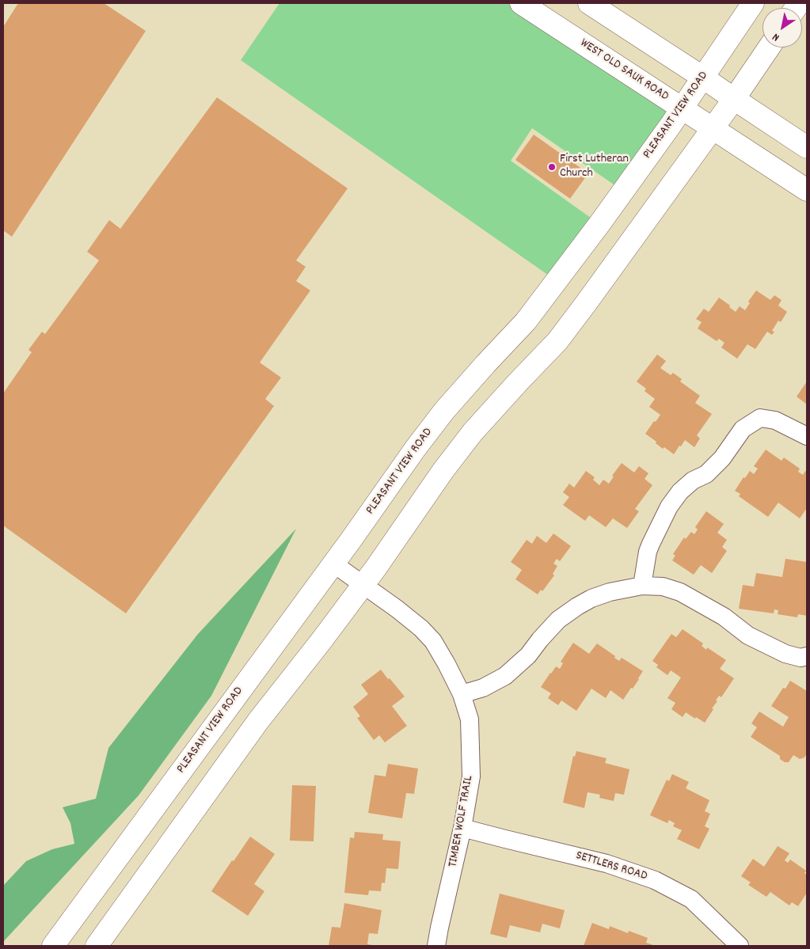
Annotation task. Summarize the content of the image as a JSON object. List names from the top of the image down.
{
  "streets": {
    "main road": ["WEST OLD SAUK ROAD", "PLEASANT VIEW ROAD"],
    "street": ["TIMBER WOLF TRAIL", "SETTLERS ROAD"]
  },
  "crossings": [
    ["WEST OLD SAUK ROAD", "PLEASANT VIEW ROAD"],
    ["PLEASANT VIEW ROAD", "TIMBER WOLF TRAIL"],
    ["TIMBER WOLF TRAIL", "SETTLERS ROAD"]
  ],
  "places": ["First Lutheran Church"],
  "north": "bottom left"
}
